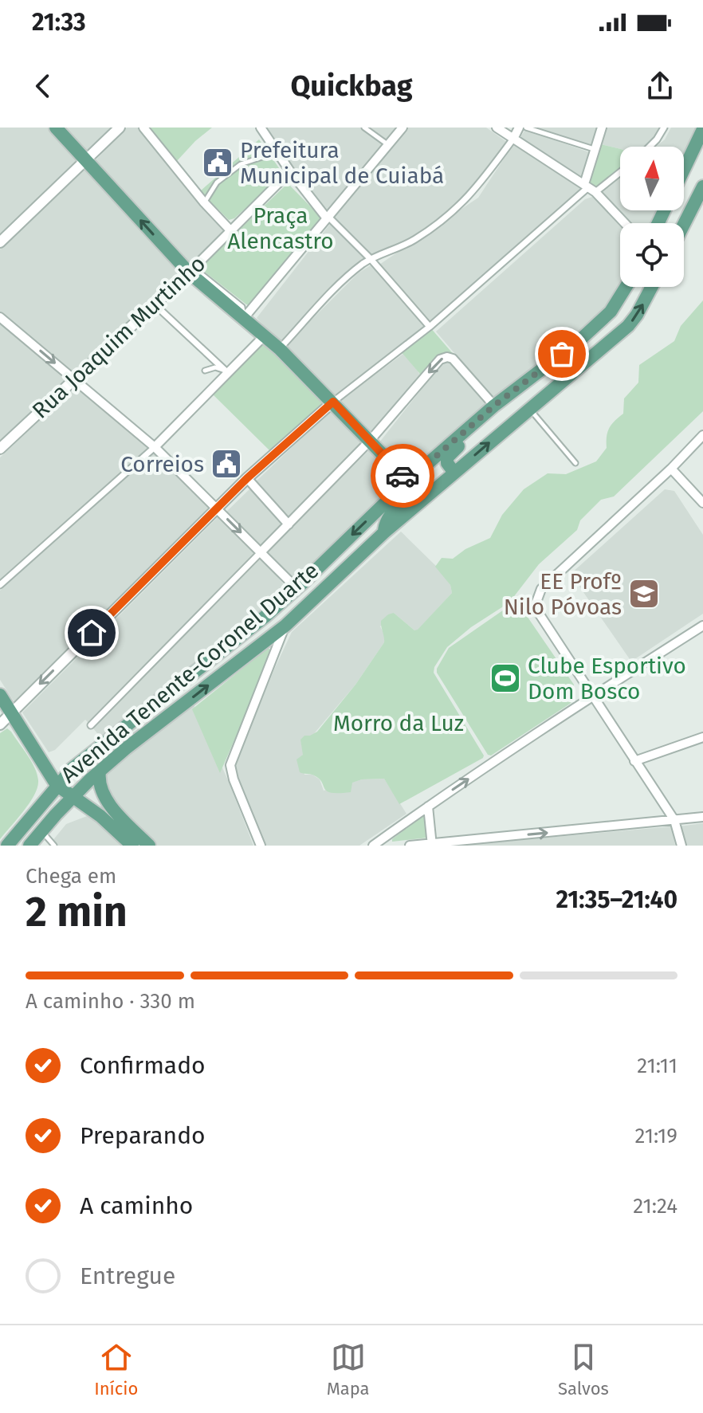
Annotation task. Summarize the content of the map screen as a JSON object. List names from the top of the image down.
{
  "streets": {
    "main road": ["Avenida Tenente-Coronel Duarte"],
    "street": ["Rua Joaquim Murtinho"]
  },
  "parks": ["Praça Alencastro", "Morro da Luz"],
  "places": {
    "public building": ["Prefeitura Municipal de Cuiabá", "Correios"],
    "school or university": ["EE Profº Nilo Póvoas"],
    "sports": ["Clube Esportivo Dom Bosco"]
  },
  "north": "top",
  "page": {
    "status": "21:33",
    "header": "Quickbag",
    "heading": ["2 min", "Chega em", "21:35–21:40"],
    "bar": "A caminho · 330 m",
    "list": [
      ["Confirmado", "21:11"],
      ["Preparando", "21:19"],
      ["A caminho", "21:24"],
      "Entregue"
    ],
    "tabs": ["Início", "Mapa", "Salvos"]
  }
}
